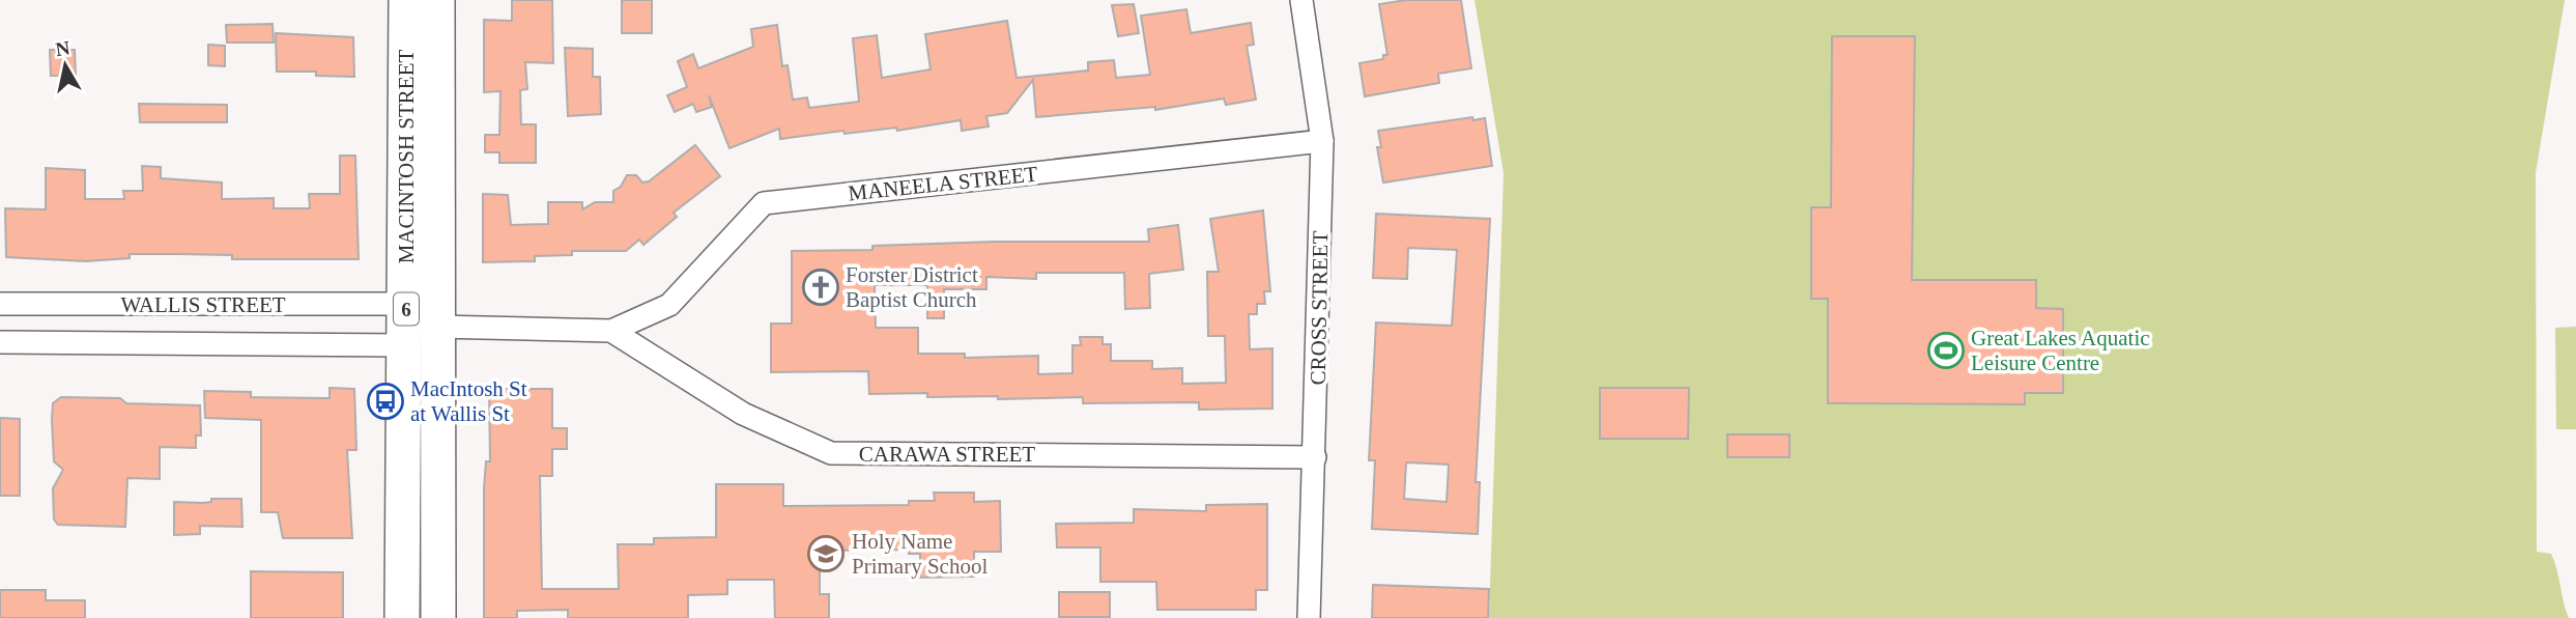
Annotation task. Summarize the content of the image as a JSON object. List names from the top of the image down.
{
  "streets": {
    "main road": ["MACINTOSH STREET", "6"],
    "street": [
      "MANEELA STREET",
      "WALLIS STREET",
      "CROSS STREET",
      "CARAWA STREET"
    ]
  },
  "crossings": [
    ["MACINTOSH STREET", "WALLIS STREET"],
    ["MANEELA STREET", "CROSS STREET"],
    ["MANEELA STREET", "CARAWA STREET"],
    ["CROSS STREET", "CARAWA STREET"]
  ],
  "places": {
    "church": ["Forster District Baptist Church"],
    "sports": ["Great Lakes Aquatic Leisure Centre"],
    "bus stop": ["MacIntosh St at Wallis St"],
    "school or university": ["Holy Name Primary School"]
  },
  "north": "top"
}
